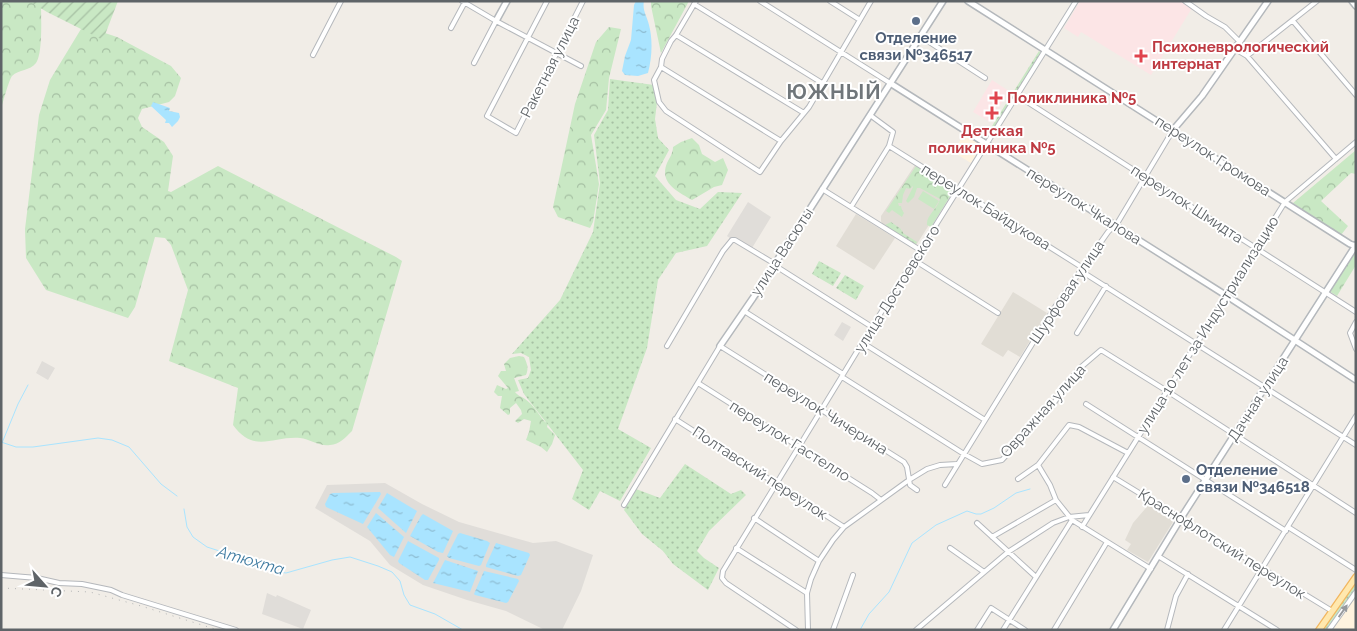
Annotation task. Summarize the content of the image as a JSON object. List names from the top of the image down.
{
  "streets": {
    "street": [
      "Ракетная улица",
      "переулок Громова",
      "переулок Шмидта",
      "переулок Чкалова",
      "переулок Байдукова",
      "улица Васюты",
      "улица Достоевского",
      "Шурфовая улица",
      "улица 10 лет за Индустриализацию",
      "Дачная улица",
      "Овражная улица",
      "переулок Чичерина",
      "переулок Гастелло",
      "Полтавский переулок",
      "Краснофлотский переулок"
    ]
  },
  "crossings": [
    ["переулок Громова", "улица Достоевского"],
    ["переулок Громова", "Шурфовая улица"],
    ["переулок Громова", "улица 10 лет за Индустриализацию"],
    ["переулок Громова", "Дачная улица"],
    ["переулок Шмидта", "улица Достоевского"],
    ["переулок Шмидта", "Шурфовая улица"],
    ["переулок Шмидта", "улица 10 лет за Индустриализацию"],
    ["переулок Шмидта", "Дачная улица"],
    ["переулок Чкалова", "улица Васюты"],
    ["переулок Чкалова", "улица Достоевского"],
    ["переулок Чкалова", "Шурфовая улица"],
    ["переулок Чкалова", "улица 10 лет за Индустриализацию"],
    ["переулок Чкалова", "Дачная улица"],
    ["переулок Байдукова", "улица Достоевского"],
    ["переулок Байдукова", "Шурфовая улица"],
    ["переулок Байдукова", "улица 10 лет за Индустриализацию"],
    ["переулок Байдукова", "Дачная улица"],
    ["улица Васюты", "переулок Чичерина"],
    ["улица Васюты", "переулок Гастелло"],
    ["улица Васюты", "Полтавский переулок"],
    ["улица Достоевского", "переулок Чичерина"],
    ["улица Достоевского", "переулок Гастелло"],
    ["улица Достоевского", "Полтавский переулок"],
    ["Шурфовая улица", "Овражная улица"],
    ["улица 10 лет за Индустриализацию", "Овражная улица"],
    ["улица 10 лет за Индустриализацию", "Краснофлотский переулок"],
    ["Дачная улица", "Краснофлотский переулок"]
  ],
  "districts": ["ЮЖНЫЙ"],
  "water": ["Атюхта"],
  "places": {
    "other": ["Отделение связи №346517", "Отделение связи №346518"],
    "health": ["Психоневрологический интернат", "Поликлиника №5", "Детская поликлиника №5"]
  },
  "north": "bottom right"
}
